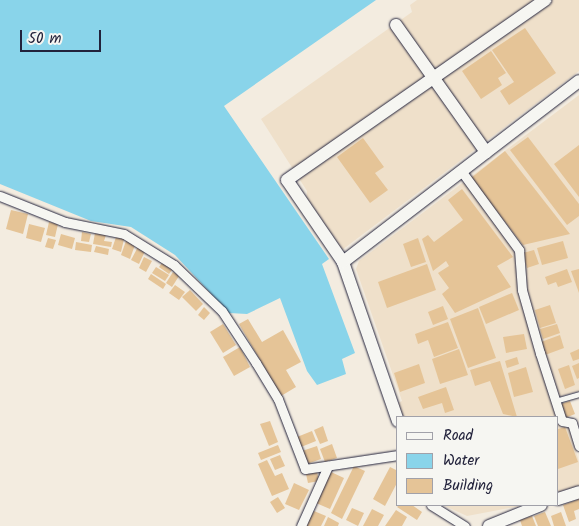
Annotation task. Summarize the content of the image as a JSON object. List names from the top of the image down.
{
  "legend": ["Road", "Water", "Building"],
  "scale_bar": "50 m"
}
